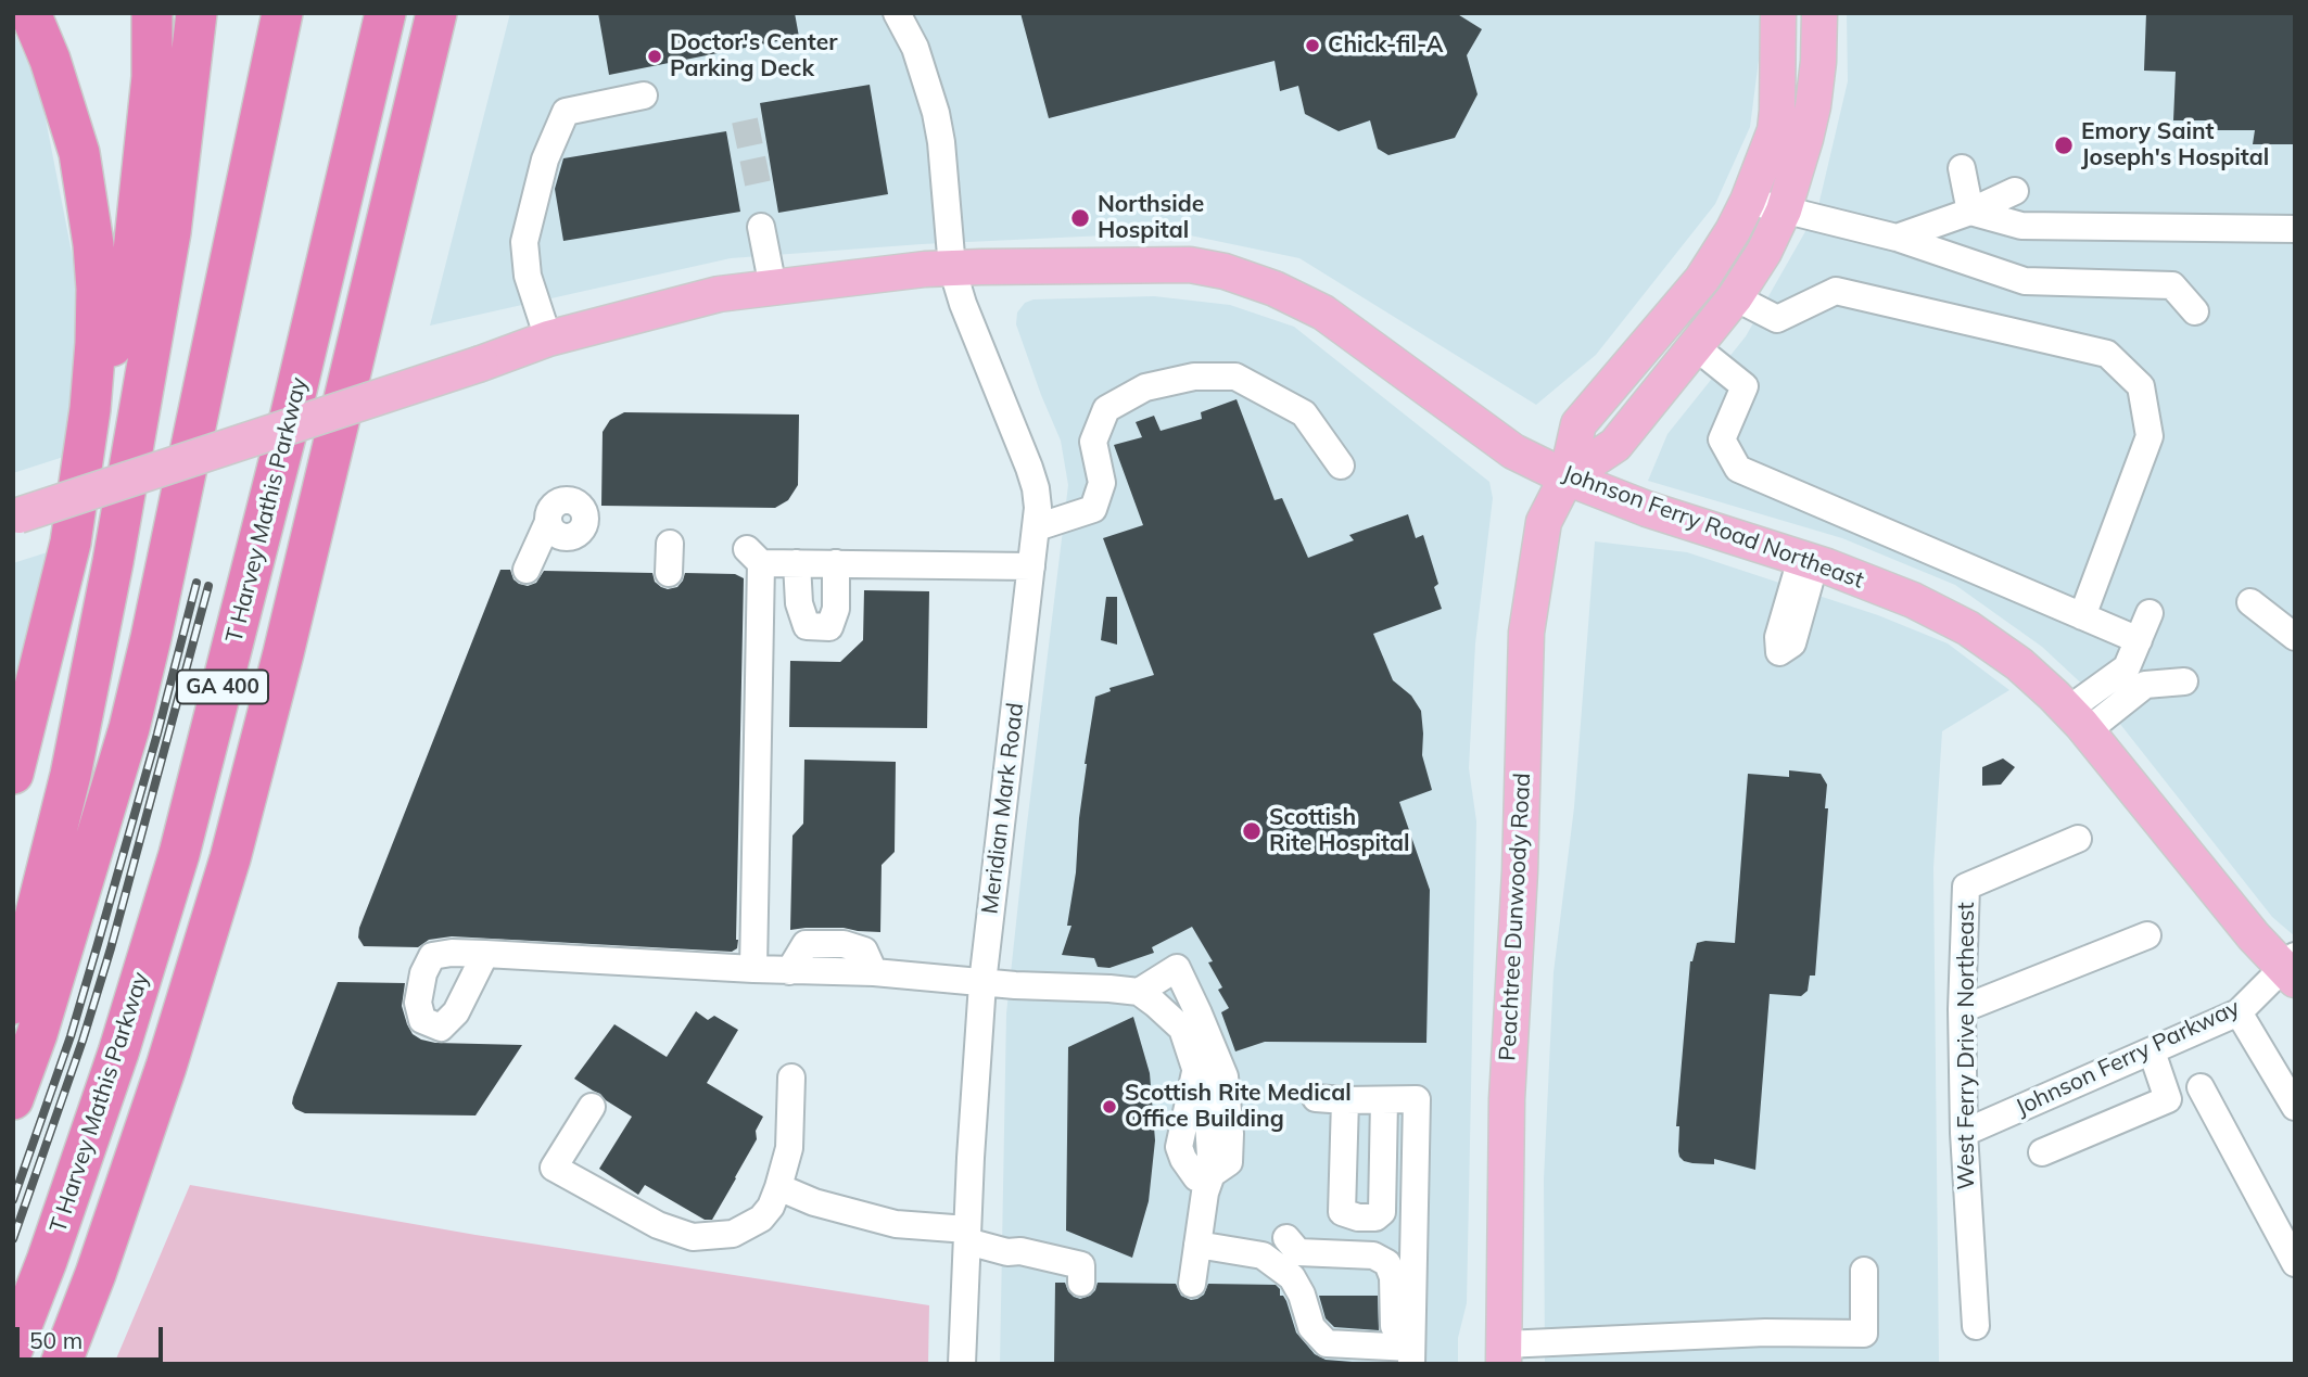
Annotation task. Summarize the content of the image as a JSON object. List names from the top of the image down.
{
  "streets": {
    "highway": ["T Harvey Mathis Parkway", "GA 400"],
    "main road": ["Johnson Ferry Road Northeast", "Peachtree Dunwoody Road"],
    "street": ["Meridian Mark Road", "West Ferry Drive Northeast", "Johnson Ferry Parkway"]
  },
  "crossings": [
    ["Johnson Ferry Road Northeast", "Meridian Mark Road"],
    ["Johnson Ferry Road Northeast", "Peachtree Dunwoody Road"],
    ["Johnson Ferry Road Northeast", "Johnson Ferry Parkway"],
    ["West Ferry Drive Northeast", "Johnson Ferry Parkway"]
  ],
  "places": [
    "Chick-fil-A",
    "Doctor's Center Parking Deck",
    "Emory Saint Joseph's Hospital",
    "Northside Hospital",
    "Scottish Rite Hospital",
    "Scottish Rite Medical Office Building"
  ],
  "scale_bar": "50 m"
}
